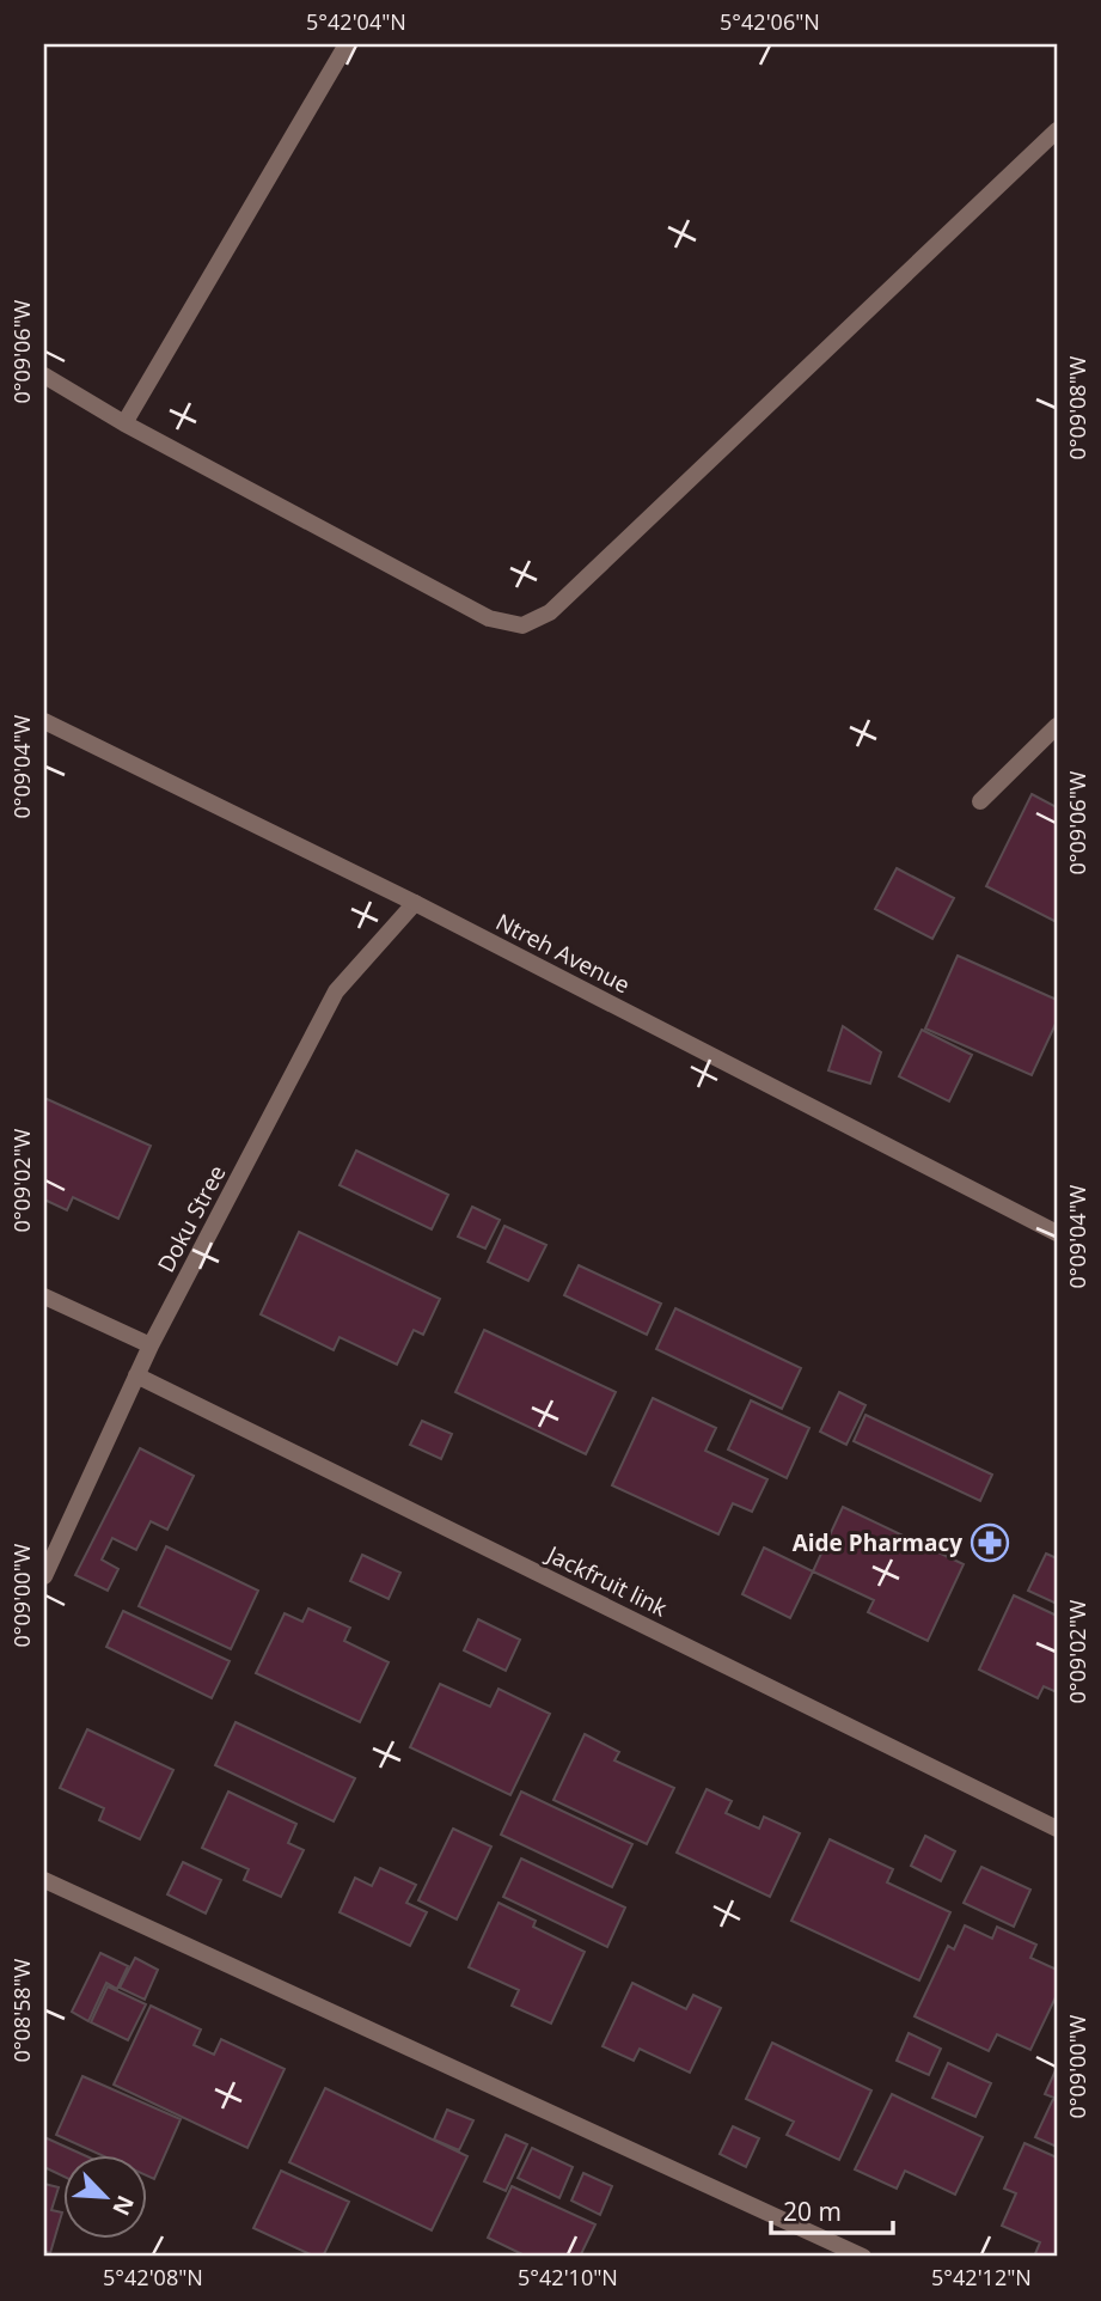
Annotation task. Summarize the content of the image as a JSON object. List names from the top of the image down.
{
  "streets": {
    "street": ["Ntreh Avenue", "Doku Stree", "Jackfruit link"]
  },
  "crossings": [
    ["Ntreh Avenue", "Doku Stree"],
    ["Doku Stree", "Jackfruit link"]
  ],
  "places": {
    "pharmacy": ["Aide Pharmacy"]
  },
  "scale_bar": "20 m",
  "north": "bottom right",
  "coordinates": [
    "5°42'04\"N",
    "5°42'06\"N",
    "0°09'06\"W",
    "0°09'08\"W",
    "0°09'04\"W",
    "0°09'02\"W",
    "0°09'00\"W",
    "0°08'58\"W",
    "5°42'08\"N",
    "5°42'10\"N",
    "5°42'12\"N"
  ]
}
